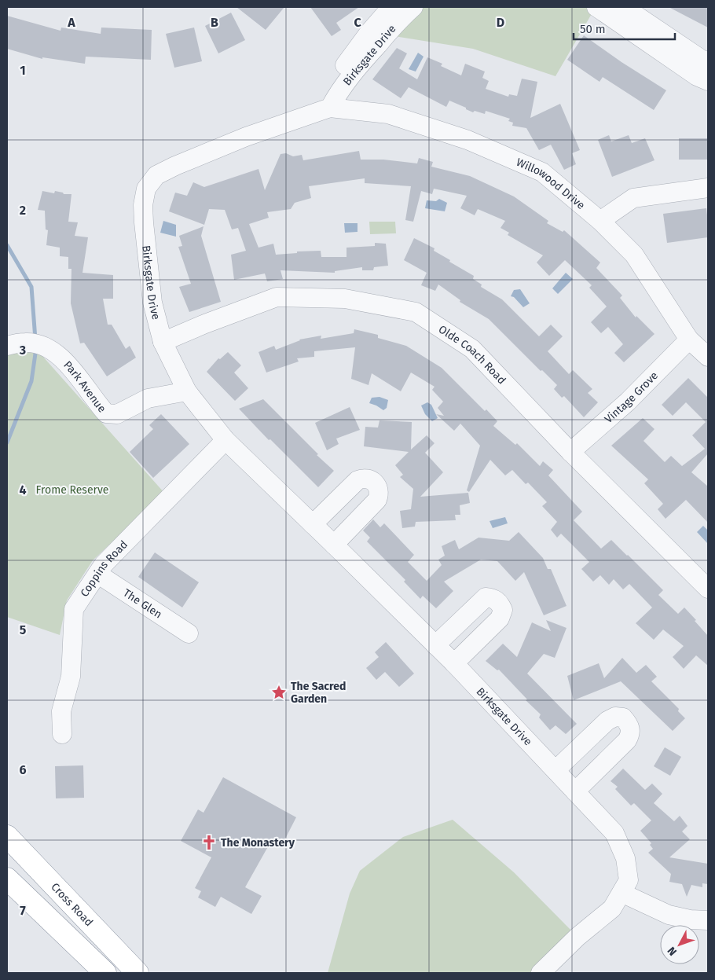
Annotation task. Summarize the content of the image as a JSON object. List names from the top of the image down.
{
  "streets": {
    "highway": ["Cross Road"],
    "street": [
      "Birksgate Drive",
      "Willowood Drive",
      "Olde Coach Road",
      "Park Avenue",
      "Vintage Grove",
      "Coppins Road",
      "The Glen"
    ]
  },
  "crossings": [
    ["Birksgate Drive", "Willowood Drive"],
    ["Birksgate Drive", "Olde Coach Road"],
    ["Birksgate Drive", "Park Avenue"],
    ["Birksgate Drive", "Coppins Road"],
    ["Willowood Drive", "Vintage Grove"],
    ["Olde Coach Road", "Vintage Grove"],
    ["Coppins Road", "The Glen"]
  ],
  "parks": ["Frome Reserve"],
  "places": {
    "place": ["The Sacred Garden"],
    "church": ["The Monastery"]
  },
  "scale_bar": "50 m",
  "north": "bottom left",
  "grid": {
    "columns": [
      "A",
      "B",
      "C",
      "D"
    ],
    "rows": [
      "1",
      "2",
      "3",
      "4",
      "5",
      "6",
      "7"
    ]
  }
}
